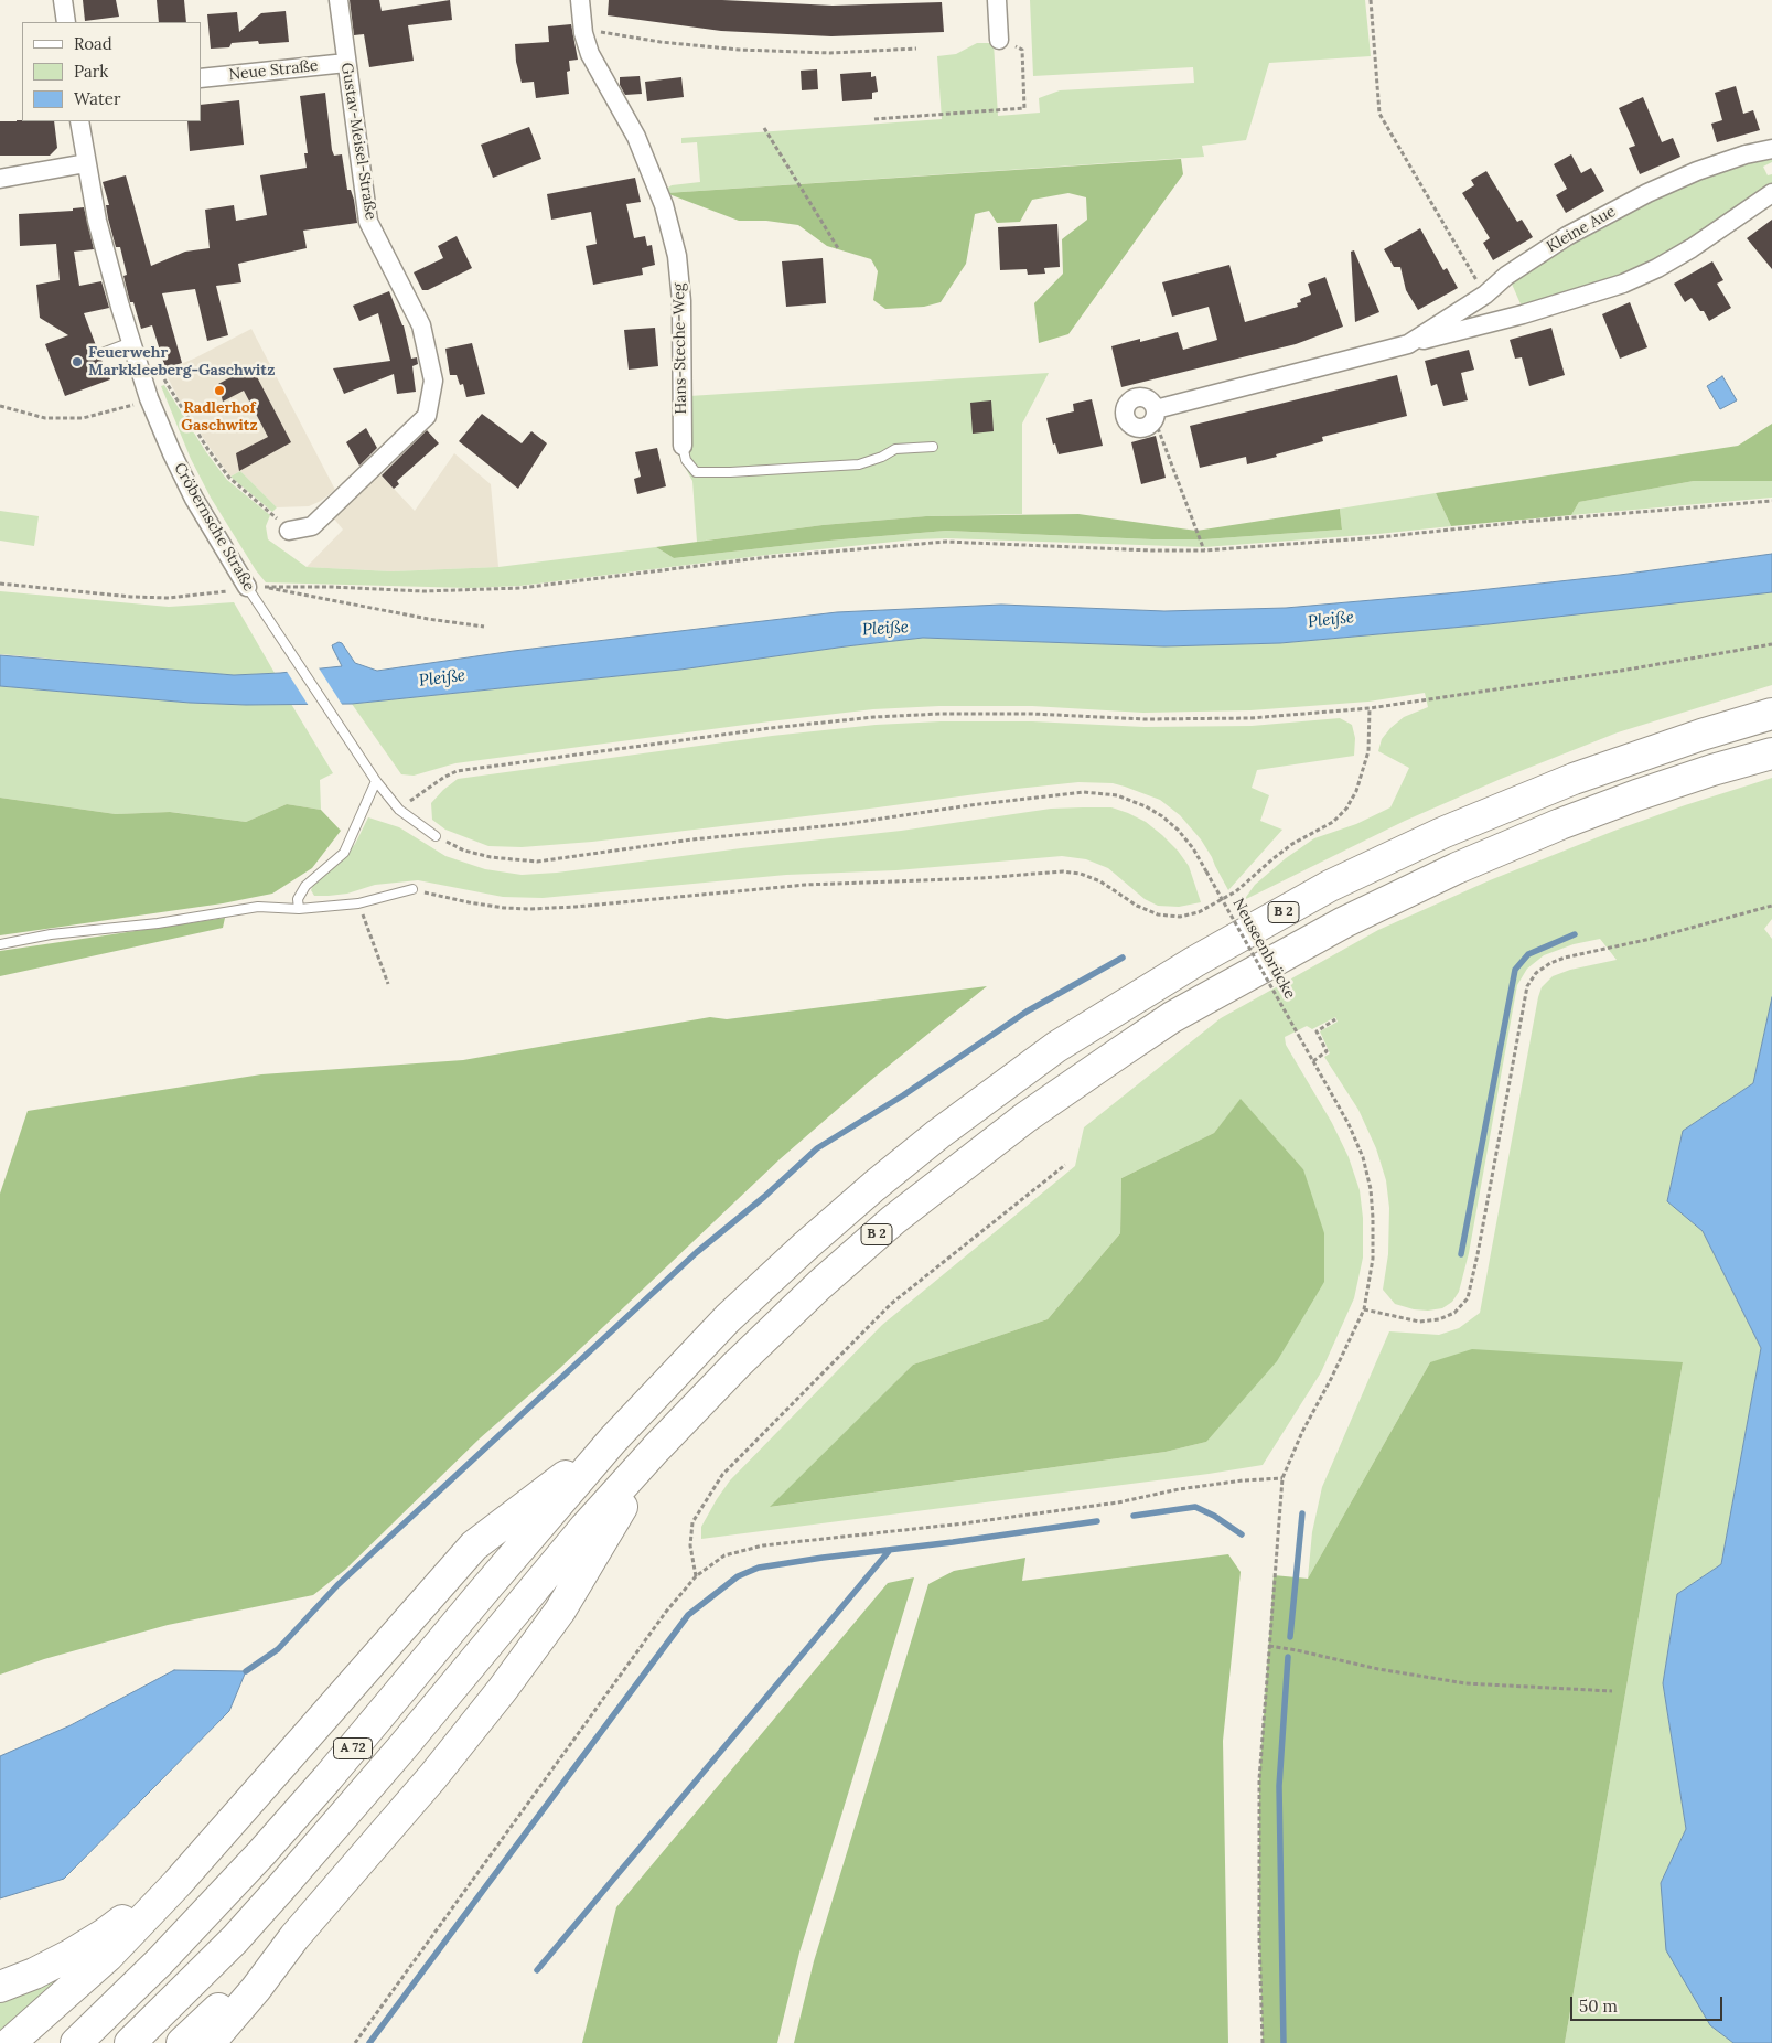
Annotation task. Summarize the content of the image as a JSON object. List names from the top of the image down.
{
  "streets": {
    "highway": ["B 2", "A 72"],
    "street": [
      "Neue Straße",
      "Gustav-Meisel-Straße",
      "Kleine Aue",
      "Hans-Steche-Weg",
      "Cröbernsche Straße"
    ],
    "path": ["Neuseenbrücke"]
  },
  "crossings": [
    ["Neue Straße", "Gustav-Meisel-Straße"],
    ["Cröbernsche Straße", "Neuseenbrücke"],
    ["B 2", "A 72"]
  ],
  "water": ["Pleiße"],
  "places": ["Feuerwehr Markkleeberg-Gaschwitz", "Radlerhof Gaschwitz"],
  "legend": ["Road", "Park", "Water"],
  "scale_bar": "50 m"
}
